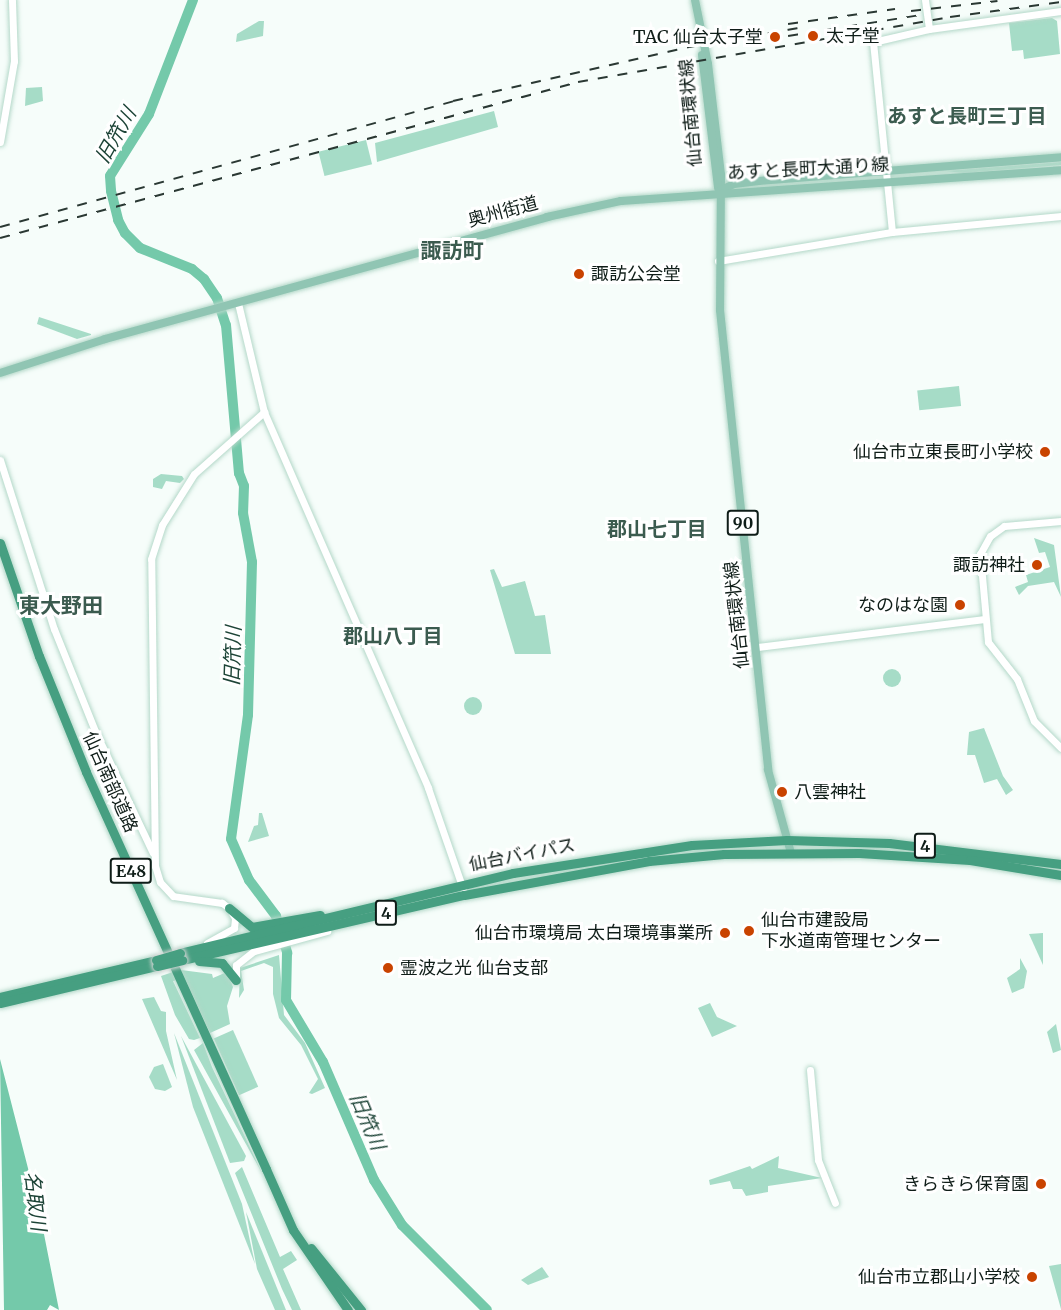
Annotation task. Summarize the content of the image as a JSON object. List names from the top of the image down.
{
  "streets": {
    "highway": [
      "仙台南部道路",
      "4",
      "仙台バイパス",
      "E48"
    ],
    "main road": [
      "仙台南環状線",
      "あすと長町大通り線",
      "奥州街道",
      "90"
    ]
  },
  "crossings": [
    ["仙台南環状線", "あすと長町大通り線"],
    ["仙台南環状線", "奥州街道"],
    ["仙台南環状線", "仙台バイパス"],
    ["あすと長町大通り線", "奥州街道"]
  ],
  "districts": [
    "あすと長町三丁目",
    "諏訪町",
    "郡山七丁目",
    "東大野田",
    "郡山八丁目"
  ],
  "water": ["旧笊川", "名取川"],
  "places": [
    "太子堂",
    "TAC 仙台太子堂",
    "諏訪公会堂",
    "仙台市立東長町小学校",
    "諏訪神社",
    "なのはな園",
    "八雲神社",
    "仙台市建設局 下水道南管理センター",
    "仙台市環境局 太白環境事業所",
    "霊波之光 仙台支部",
    "きらきら保育園",
    "仙台市立郡山小学校"
  ]
}
